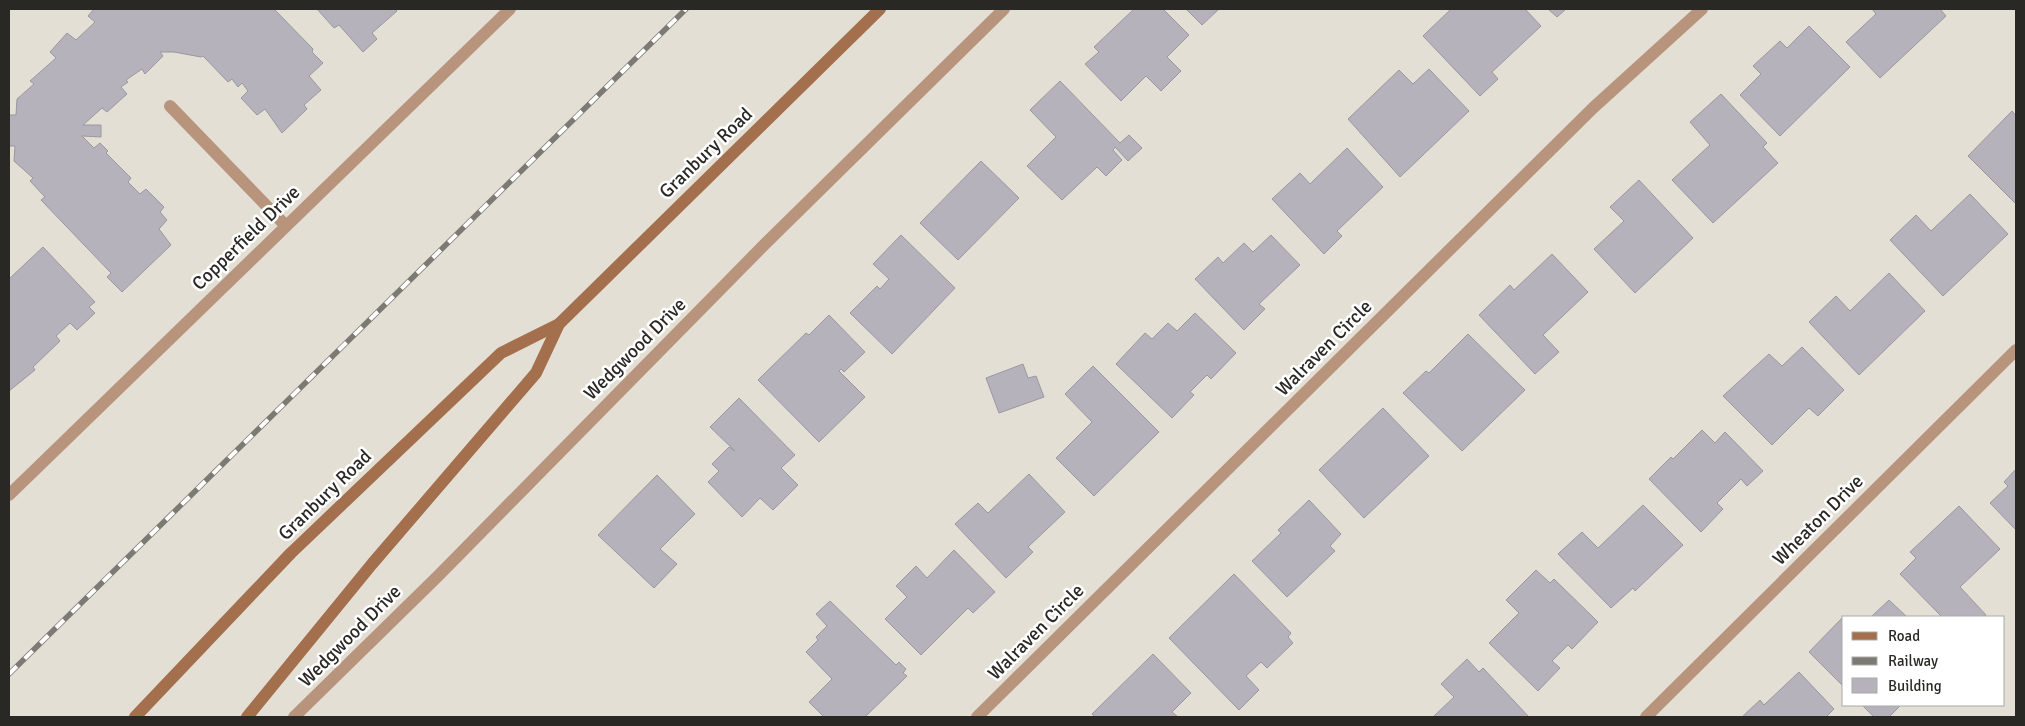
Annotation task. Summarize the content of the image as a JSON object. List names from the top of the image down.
{
  "streets": {
    "main road": ["Granbury Road"],
    "street": [
      "Copperfield Drive",
      "Walraven Circle",
      "Wedgwood Drive",
      "Wheaton Drive"
    ]
  },
  "legend": ["Road", "Railway", "Building"]
}
